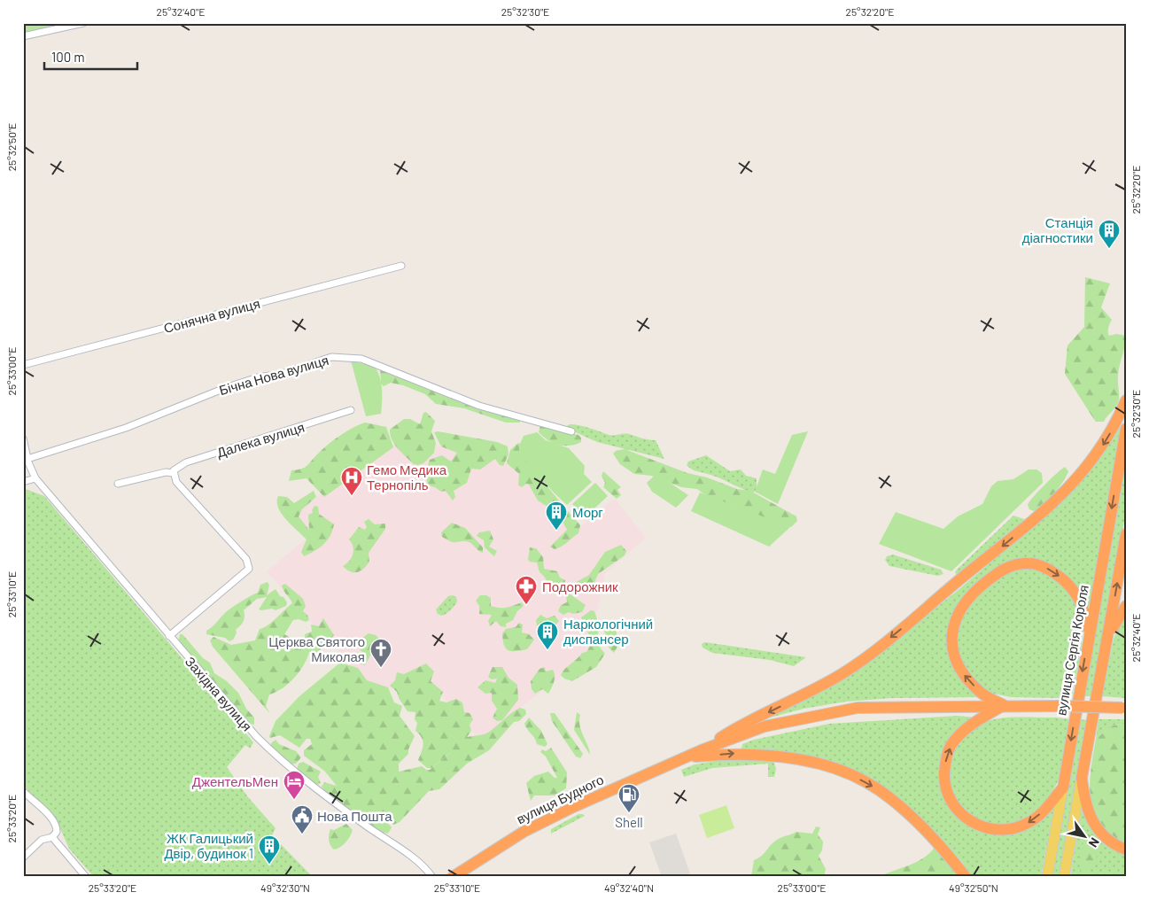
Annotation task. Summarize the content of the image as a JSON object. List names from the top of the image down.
{
  "streets": {
    "highway": ["вулиця Сергія Короля", "вулиця Будного"],
    "street": [
      "Сонячна вулиця",
      "Бічна Нова вулиця",
      "Далека вулиця",
      "Західна вулиця"
    ]
  },
  "crossings": [
    ["Бічна Нова вулиця", "Західна вулиця"]
  ],
  "places": {
    "building": [
      "Станція діагностики",
      "Морг",
      "Наркологічний диспансер",
      "ЖК Галицький Двір, будинок 1"
    ],
    "hospital": ["Гемо Медика Тернопіль"],
    "pharmacy": ["Подорожник"],
    "church": ["Церква Святого Миколая"],
    "hotel": ["ДжентельМен"],
    "fuel station": ["Shell"],
    "public building": ["Нова Пошта"]
  },
  "scale_bar": "100 m",
  "north": "bottom right",
  "coordinates": [
    "25°32'40\"E",
    "25°32'30\"E",
    "25°32'20\"E",
    "25°32'50\"E",
    "25°33'00\"E",
    "25°33'10\"E",
    "25°33'20\"E",
    "49°32'30\"N",
    "49°32'40\"N",
    "49°32'50\"N"
  ]
}
